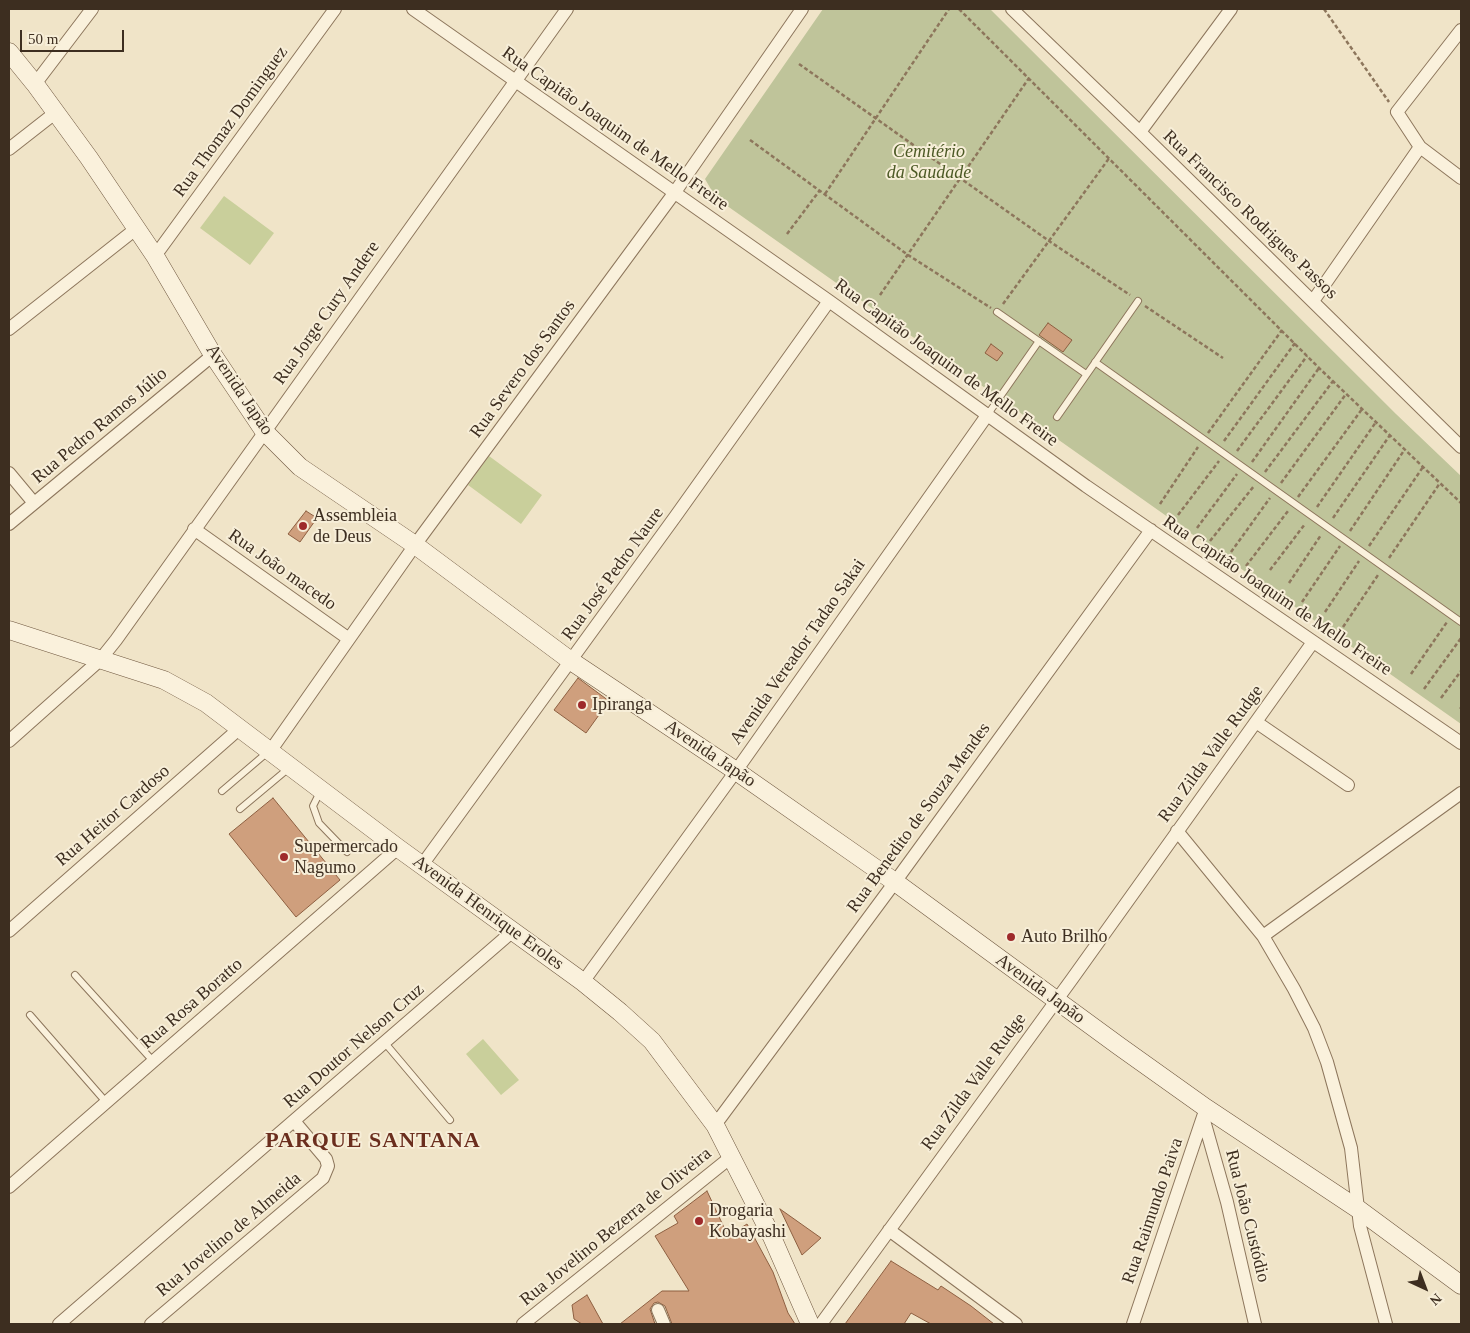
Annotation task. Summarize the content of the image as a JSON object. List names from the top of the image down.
{
  "streets": {
    "main road": ["Avenida Japão", "Avenida Henrique Eroles"],
    "street": [
      "Rua Thomaz Dominguez",
      "Rua Capitão Joaquim de Mello Freire",
      "Rua Francisco Rodrigues Passos",
      "Rua Jorge Cury Andere",
      "Rua Severo dos Santos",
      "Rua Pedro Ramos Júlio",
      "Rua João macedo",
      "Rua José Pedro Naure",
      "Avenida Vereador Tadao Sakai",
      "Rua Zilda Valle Rudge",
      "Rua Heitor Cardoso",
      "Rua Benedito de Souza Mendes",
      "Rua Rosa Boratto",
      "Rua Doutor Nelson Cruz",
      "Rua Raimundo Paiva",
      "Rua João Custódio",
      "Rua Jovelino Bezerra de Oliveira",
      "Rua Jovelino de Almeida"
    ]
  },
  "crossings": [
    ["Rua Thomaz Dominguez", "Avenida Japão"],
    ["Rua Capitão Joaquim de Mello Freire", "Rua Jorge Cury Andere"],
    ["Rua Capitão Joaquim de Mello Freire", "Rua Severo dos Santos"],
    ["Rua Capitão Joaquim de Mello Freire", "Rua José Pedro Naure"],
    ["Rua Capitão Joaquim de Mello Freire", "Avenida Vereador Tadao Sakai"],
    ["Rua Capitão Joaquim de Mello Freire", "Rua Zilda Valle Rudge"],
    ["Rua Capitão Joaquim de Mello Freire", "Rua Benedito de Souza Mendes"],
    ["Rua Jorge Cury Andere", "Avenida Japão"],
    ["Rua Jorge Cury Andere", "Rua João macedo"],
    ["Rua Jorge Cury Andere", "Avenida Henrique Eroles"],
    ["Rua Severo dos Santos", "Avenida Japão"],
    ["Rua Severo dos Santos", "Rua João macedo"],
    ["Rua Severo dos Santos", "Avenida Henrique Eroles"],
    ["Avenida Japão", "Rua Pedro Ramos Júlio"],
    ["Avenida Japão", "Rua José Pedro Naure"],
    ["Avenida Japão", "Avenida Vereador Tadao Sakai"],
    ["Avenida Japão", "Rua Zilda Valle Rudge"],
    ["Avenida Japão", "Rua Benedito de Souza Mendes"],
    ["Avenida Japão", "Rua Raimundo Paiva"],
    ["Avenida Japão", "Rua João Custódio"],
    ["Rua José Pedro Naure", "Avenida Henrique Eroles"],
    ["Avenida Vereador Tadao Sakai", "Avenida Henrique Eroles"],
    ["Rua Heitor Cardoso", "Avenida Henrique Eroles"],
    ["Rua Benedito de Souza Mendes", "Avenida Henrique Eroles"],
    ["Avenida Henrique Eroles", "Rua Rosa Boratto"],
    ["Avenida Henrique Eroles", "Rua Doutor Nelson Cruz"],
    ["Avenida Henrique Eroles", "Rua Jovelino Bezerra de Oliveira"],
    ["Rua Doutor Nelson Cruz", "Rua Jovelino de Almeida"],
    ["Rua Raimundo Paiva", "Rua João Custódio"]
  ],
  "districts": ["PARQUE SANTANA"],
  "parks": ["Cemitério da Saudade"],
  "places": [
    "Assembleia de Deus",
    "Ipiranga",
    "Supermercado Nagumo",
    "Auto Brilho",
    "Drogaria Kobayashi"
  ],
  "scale_bar": "50 m",
  "north": "bottom right"
}
